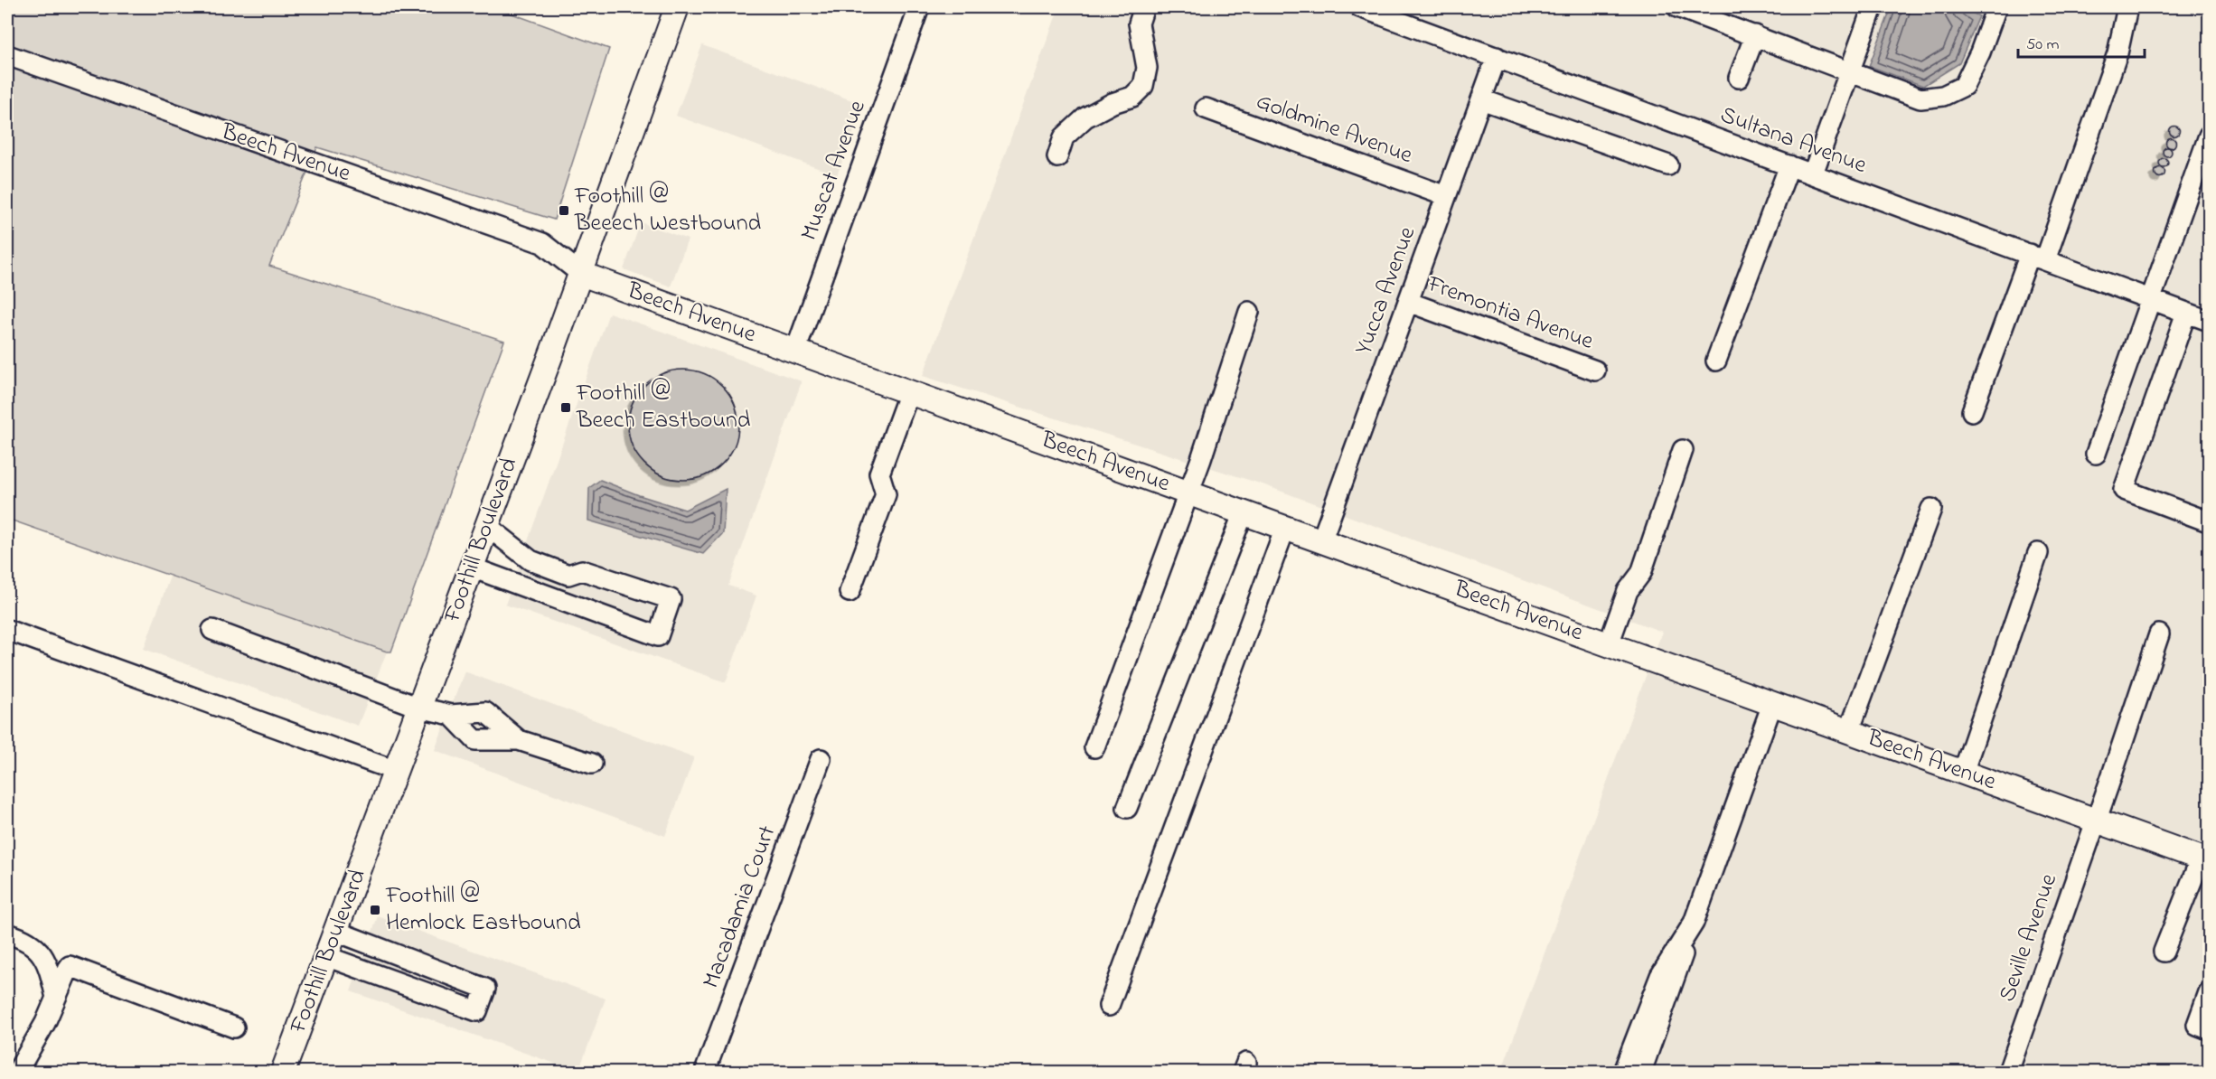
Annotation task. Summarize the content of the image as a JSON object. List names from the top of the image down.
{
  "streets": {
    "main road": ["Beech Avenue", "Foothill Boulevard"],
    "street": [
      "Goldmine Avenue",
      "Sultana Avenue",
      "Muscat Avenue",
      "Yucca Avenue",
      "Fremontia Avenue",
      "Macadamia Court",
      "Seville Avenue"
    ]
  },
  "crossings": [
    ["Goldmine Avenue", "Yucca Avenue"],
    ["Sultana Avenue", "Yucca Avenue"],
    ["Beech Avenue", "Muscat Avenue"],
    ["Beech Avenue", "Yucca Avenue"],
    ["Beech Avenue", "Foothill Boulevard"],
    ["Beech Avenue", "Seville Avenue"],
    ["Yucca Avenue", "Fremontia Avenue"]
  ],
  "places": {
    "transit": ["Foothill @ Beeech Westbound", "Foothill @ Beech Eastbound", "Foothill @ Hemlock Eastbound"]
  },
  "scale_bar": "50 m"
}
